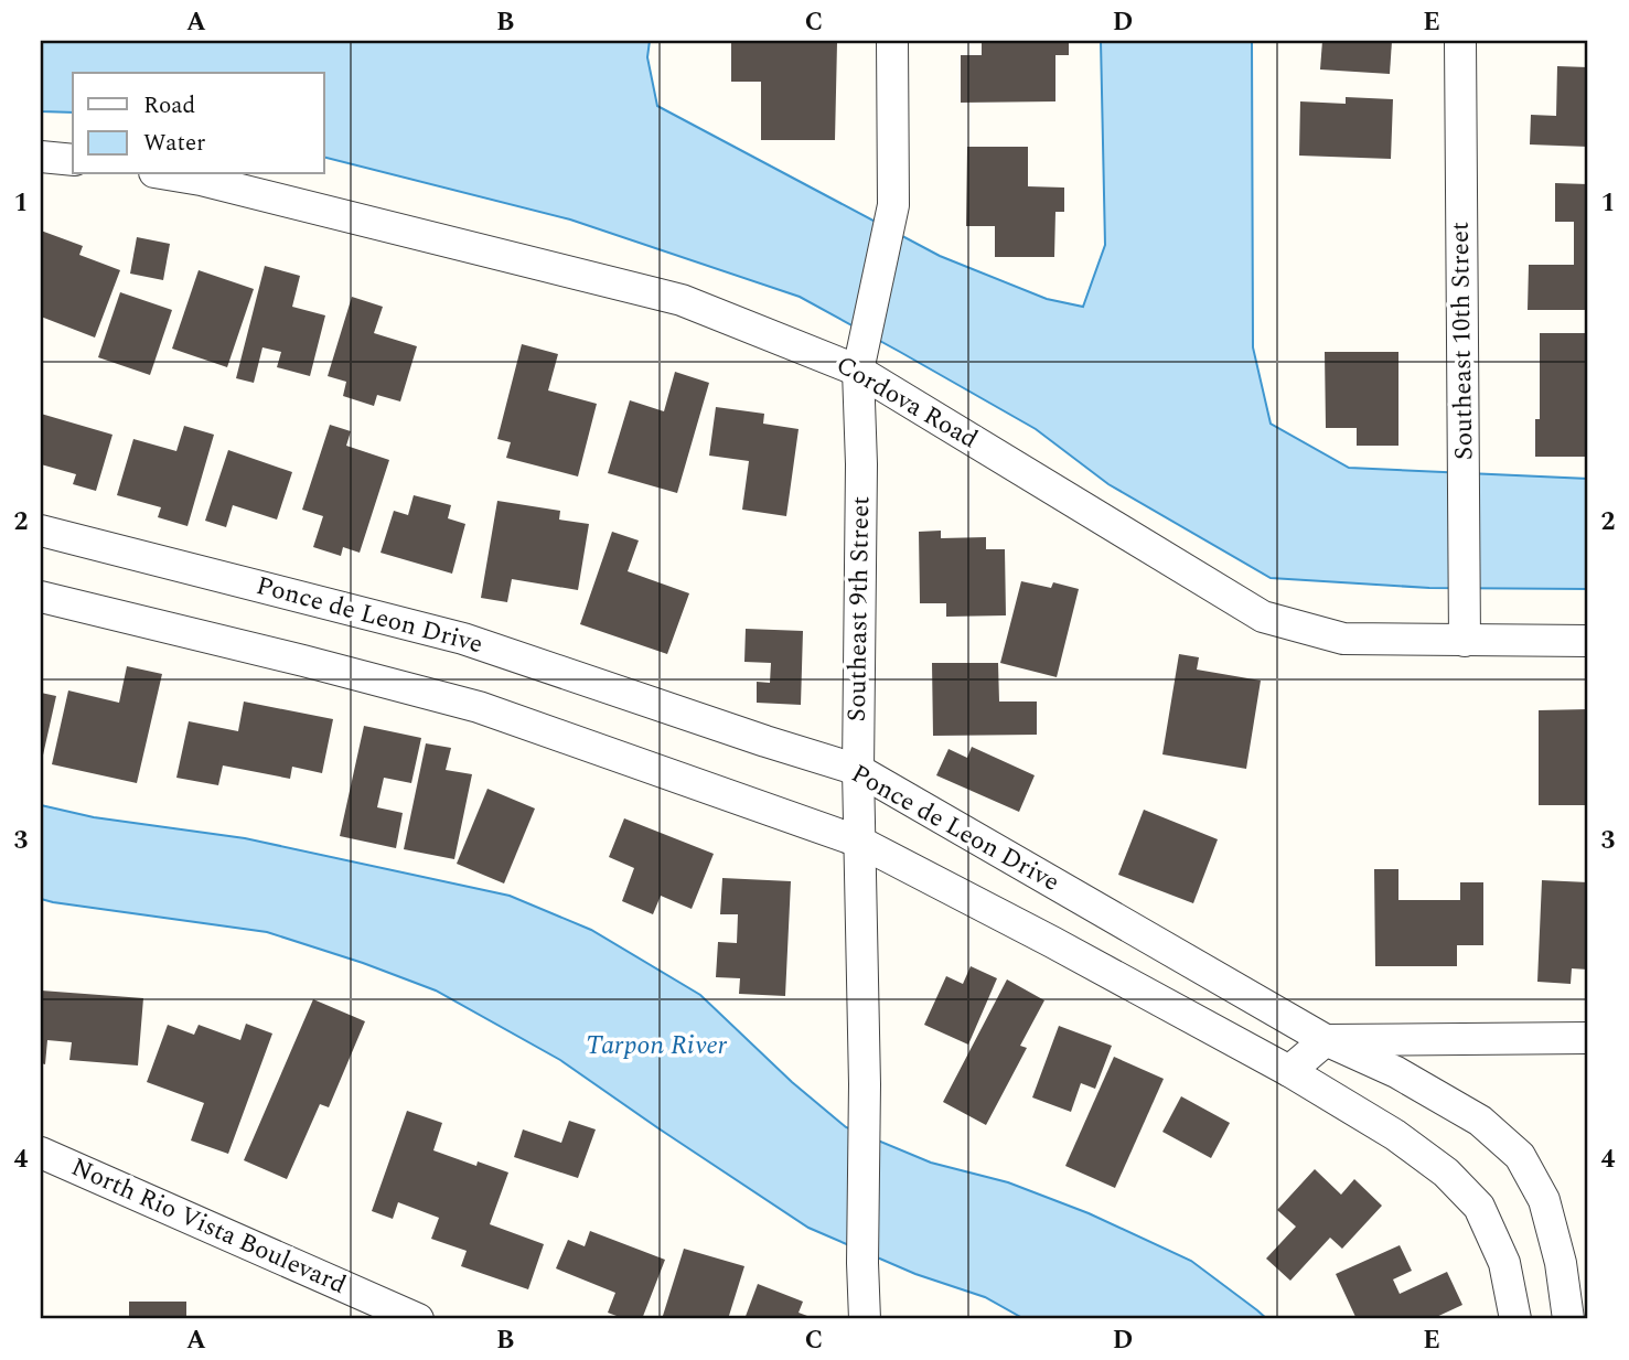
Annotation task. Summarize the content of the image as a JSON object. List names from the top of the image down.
{
  "streets": {
    "street": [
      "Southeast 10th Street",
      "Cordova Road",
      "Southeast 9th Street",
      "Ponce de Leon Drive",
      "North Rio Vista Boulevard"
    ]
  },
  "crossings": [
    ["Southeast 10th Street", "Cordova Road"],
    ["Cordova Road", "Southeast 9th Street"],
    ["Southeast 9th Street", "Ponce de Leon Drive"]
  ],
  "water": ["Tarpon River"],
  "legend": ["Road", "Water"],
  "grid": {
    "columns": [
      "A",
      "B",
      "C",
      "D",
      "E"
    ],
    "rows": [
      "1",
      "2",
      "3",
      "4"
    ]
  }
}
